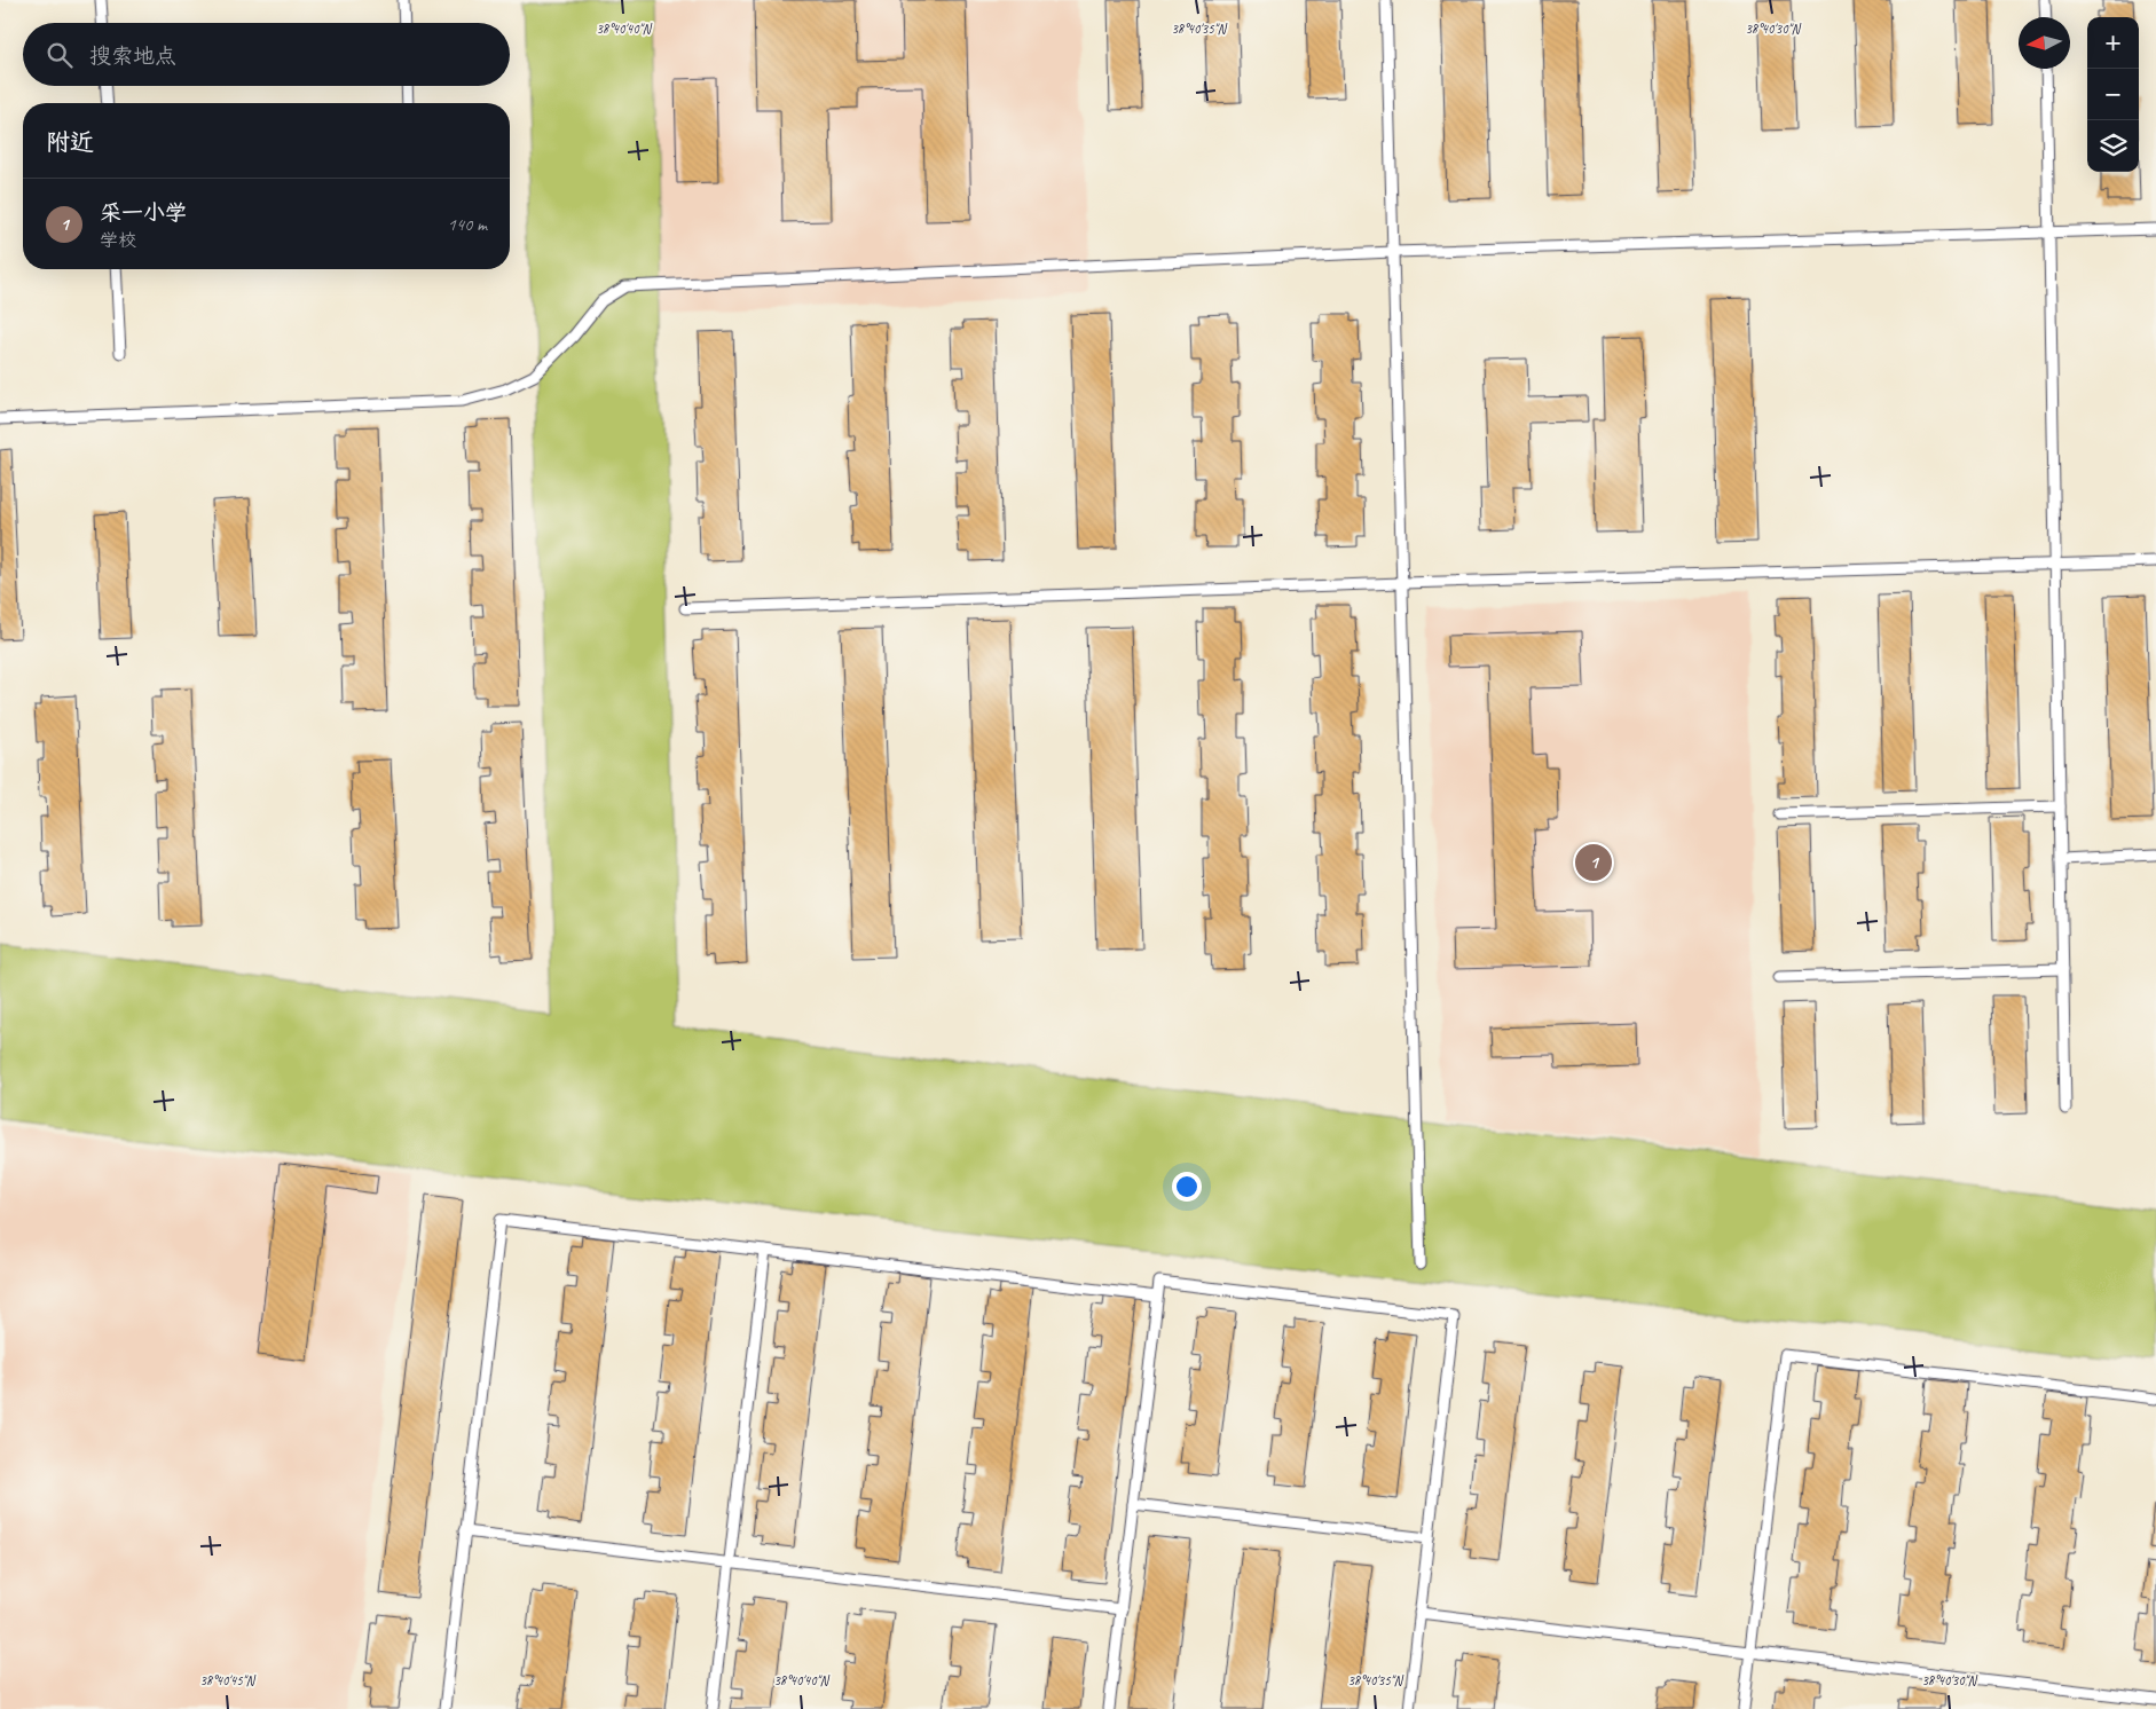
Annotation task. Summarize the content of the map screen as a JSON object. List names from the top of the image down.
{
  "north": "left",
  "page": {
    "map_buttons": ["+", "−"],
    "search": "搜索地点",
    "heading": "附近",
    "list": [
      {
        "mark": "1",
        "name": "采一小学",
        "note": "学校",
        "value": "140 m"
      }
    ],
    "pins": "1"
  },
  "coordinates": [
    "38°40'40\"N",
    "38°40'35\"N",
    "38°40'30\"N",
    "38°40'45\"N"
  ]
}
